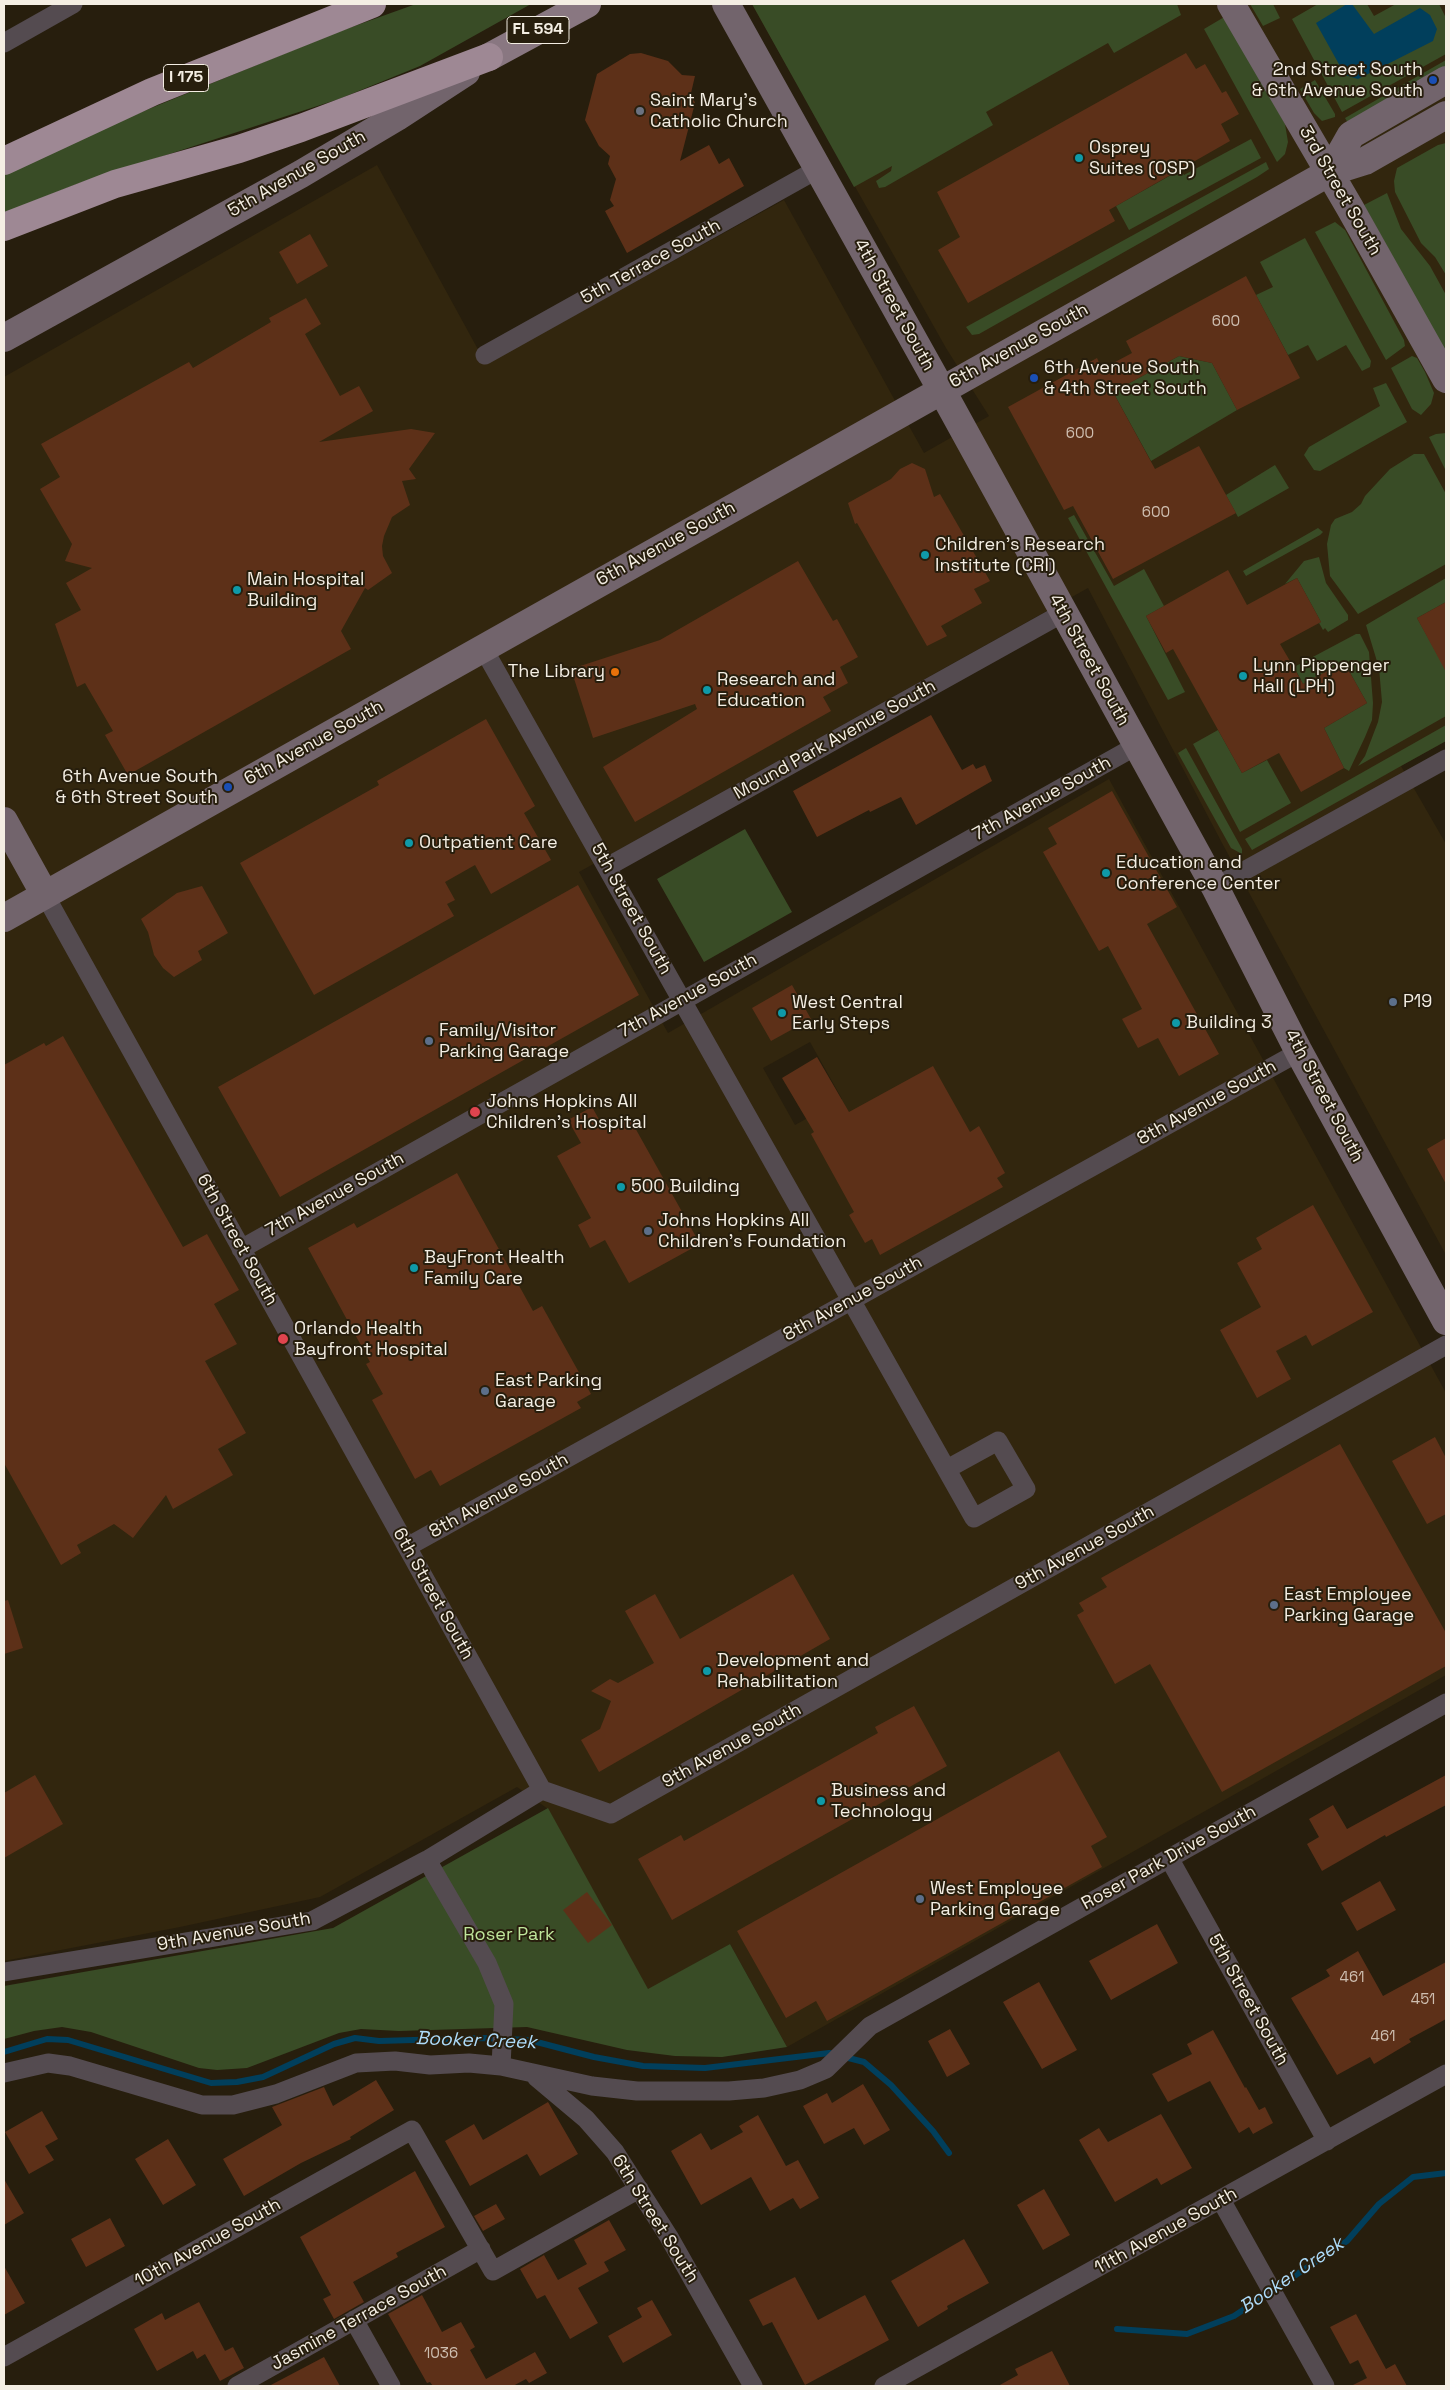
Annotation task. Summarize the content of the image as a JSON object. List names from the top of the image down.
{
  "streets": {
    "highway": ["I 175"],
    "main road": ["FL 594", "5th Avenue South"],
    "street": [
      "3rd Street South",
      "5th Terrace South",
      "4th Street South",
      "6th Avenue South",
      "Mound Park Avenue South",
      "7th Avenue South",
      "5th Street South",
      "8th Avenue South",
      "6th Street South",
      "9th Avenue South",
      "Roser Park Drive South",
      "11th Avenue South",
      "10th Avenue South",
      "Jasmine Terrace South"
    ]
  },
  "crossings": [
    ["3rd Street South", "6th Avenue South"],
    ["5th Terrace South", "4th Street South"],
    ["4th Street South", "6th Avenue South"],
    ["4th Street South", "Mound Park Avenue South"],
    ["4th Street South", "7th Avenue South"],
    ["4th Street South", "8th Avenue South"],
    ["6th Avenue South", "5th Street South"],
    ["6th Avenue South", "6th Street South"],
    ["Mound Park Avenue South", "5th Street South"],
    ["7th Avenue South", "5th Street South"],
    ["7th Avenue South", "6th Street South"],
    ["5th Street South", "8th Avenue South"],
    ["5th Street South", "Roser Park Drive South"],
    ["5th Street South", "11th Avenue South"],
    ["8th Avenue South", "6th Street South"],
    ["6th Street South", "9th Avenue South"],
    ["6th Street South", "Roser Park Drive South"],
    ["10th Avenue South", "Jasmine Terrace South"]
  ],
  "water": ["Booker Creek"],
  "parks": ["Roser Park"],
  "places": [
    "2nd Street South & 6th Avenue South",
    "Saint Mary's Catholic Church",
    "Osprey Suites (OSP)",
    "6th Avenue South & 4th Street South",
    "Children's Research Institute (CRI)",
    "Main Hospital Building",
    "The Library",
    "Lynn Pippenger Hall (LPH)",
    "Research and Education",
    "6th Avenue South & 6th Street South",
    "Outpatient Care",
    "Education and Conference Center",
    "P19",
    "West Central Early Steps",
    "Building 3",
    "Family/Visitor Parking Garage",
    "Johns Hopkins All Children's Hospital",
    "500 Building",
    "Johns Hopkins All Children’s Foundation",
    "BayFront Health Family Care",
    "Orlando Health Bayfront Hospital",
    "East Parking Garage",
    "East Employee Parking Garage",
    "Development and Rehabilitation",
    "Business and Technology",
    "West Employee Parking Garage"
  ],
  "house_numbers": [
    "600",
    "600",
    "600",
    "461",
    "451",
    "461",
    "1036"
  ]
}
